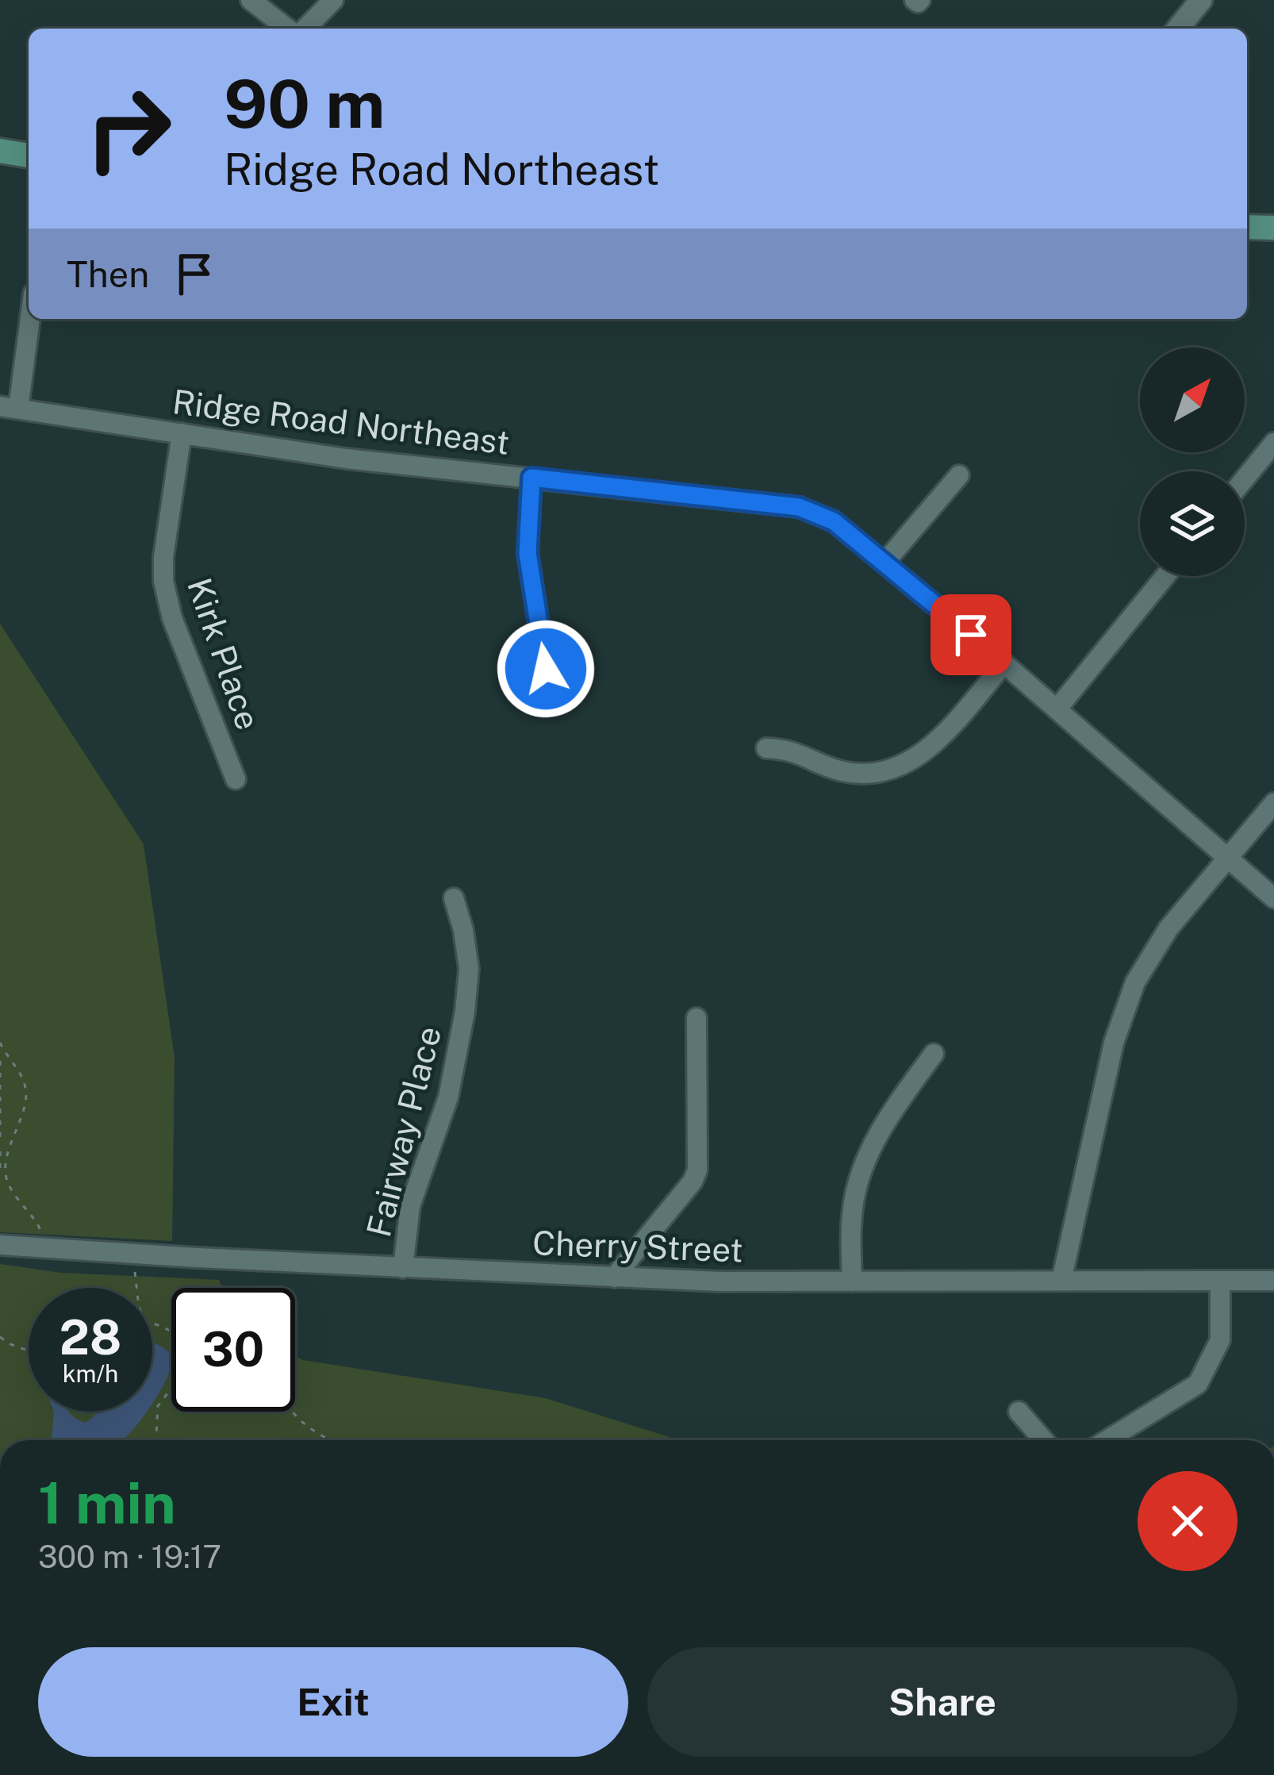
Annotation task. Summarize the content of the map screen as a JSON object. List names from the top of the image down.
{
  "streets": {
    "street": [
      "Ridge Road Northeast",
      "Kirk Place",
      "Fairway Place",
      "Cherry Street"
    ]
  },
  "crossings": [
    ["Ridge Road Northeast", "Kirk Place"],
    ["Fairway Place", "Cherry Street"]
  ],
  "north": "top right",
  "page": {
    "turn": ["90 m", "Ridge Road Northeast"],
    "then": "Then",
    "speed": "28 km/h",
    "limit": "30",
    "heading": ["1 min", "300 m · 19:17"],
    "buttons": ["Exit", "Share"]
  }
}
